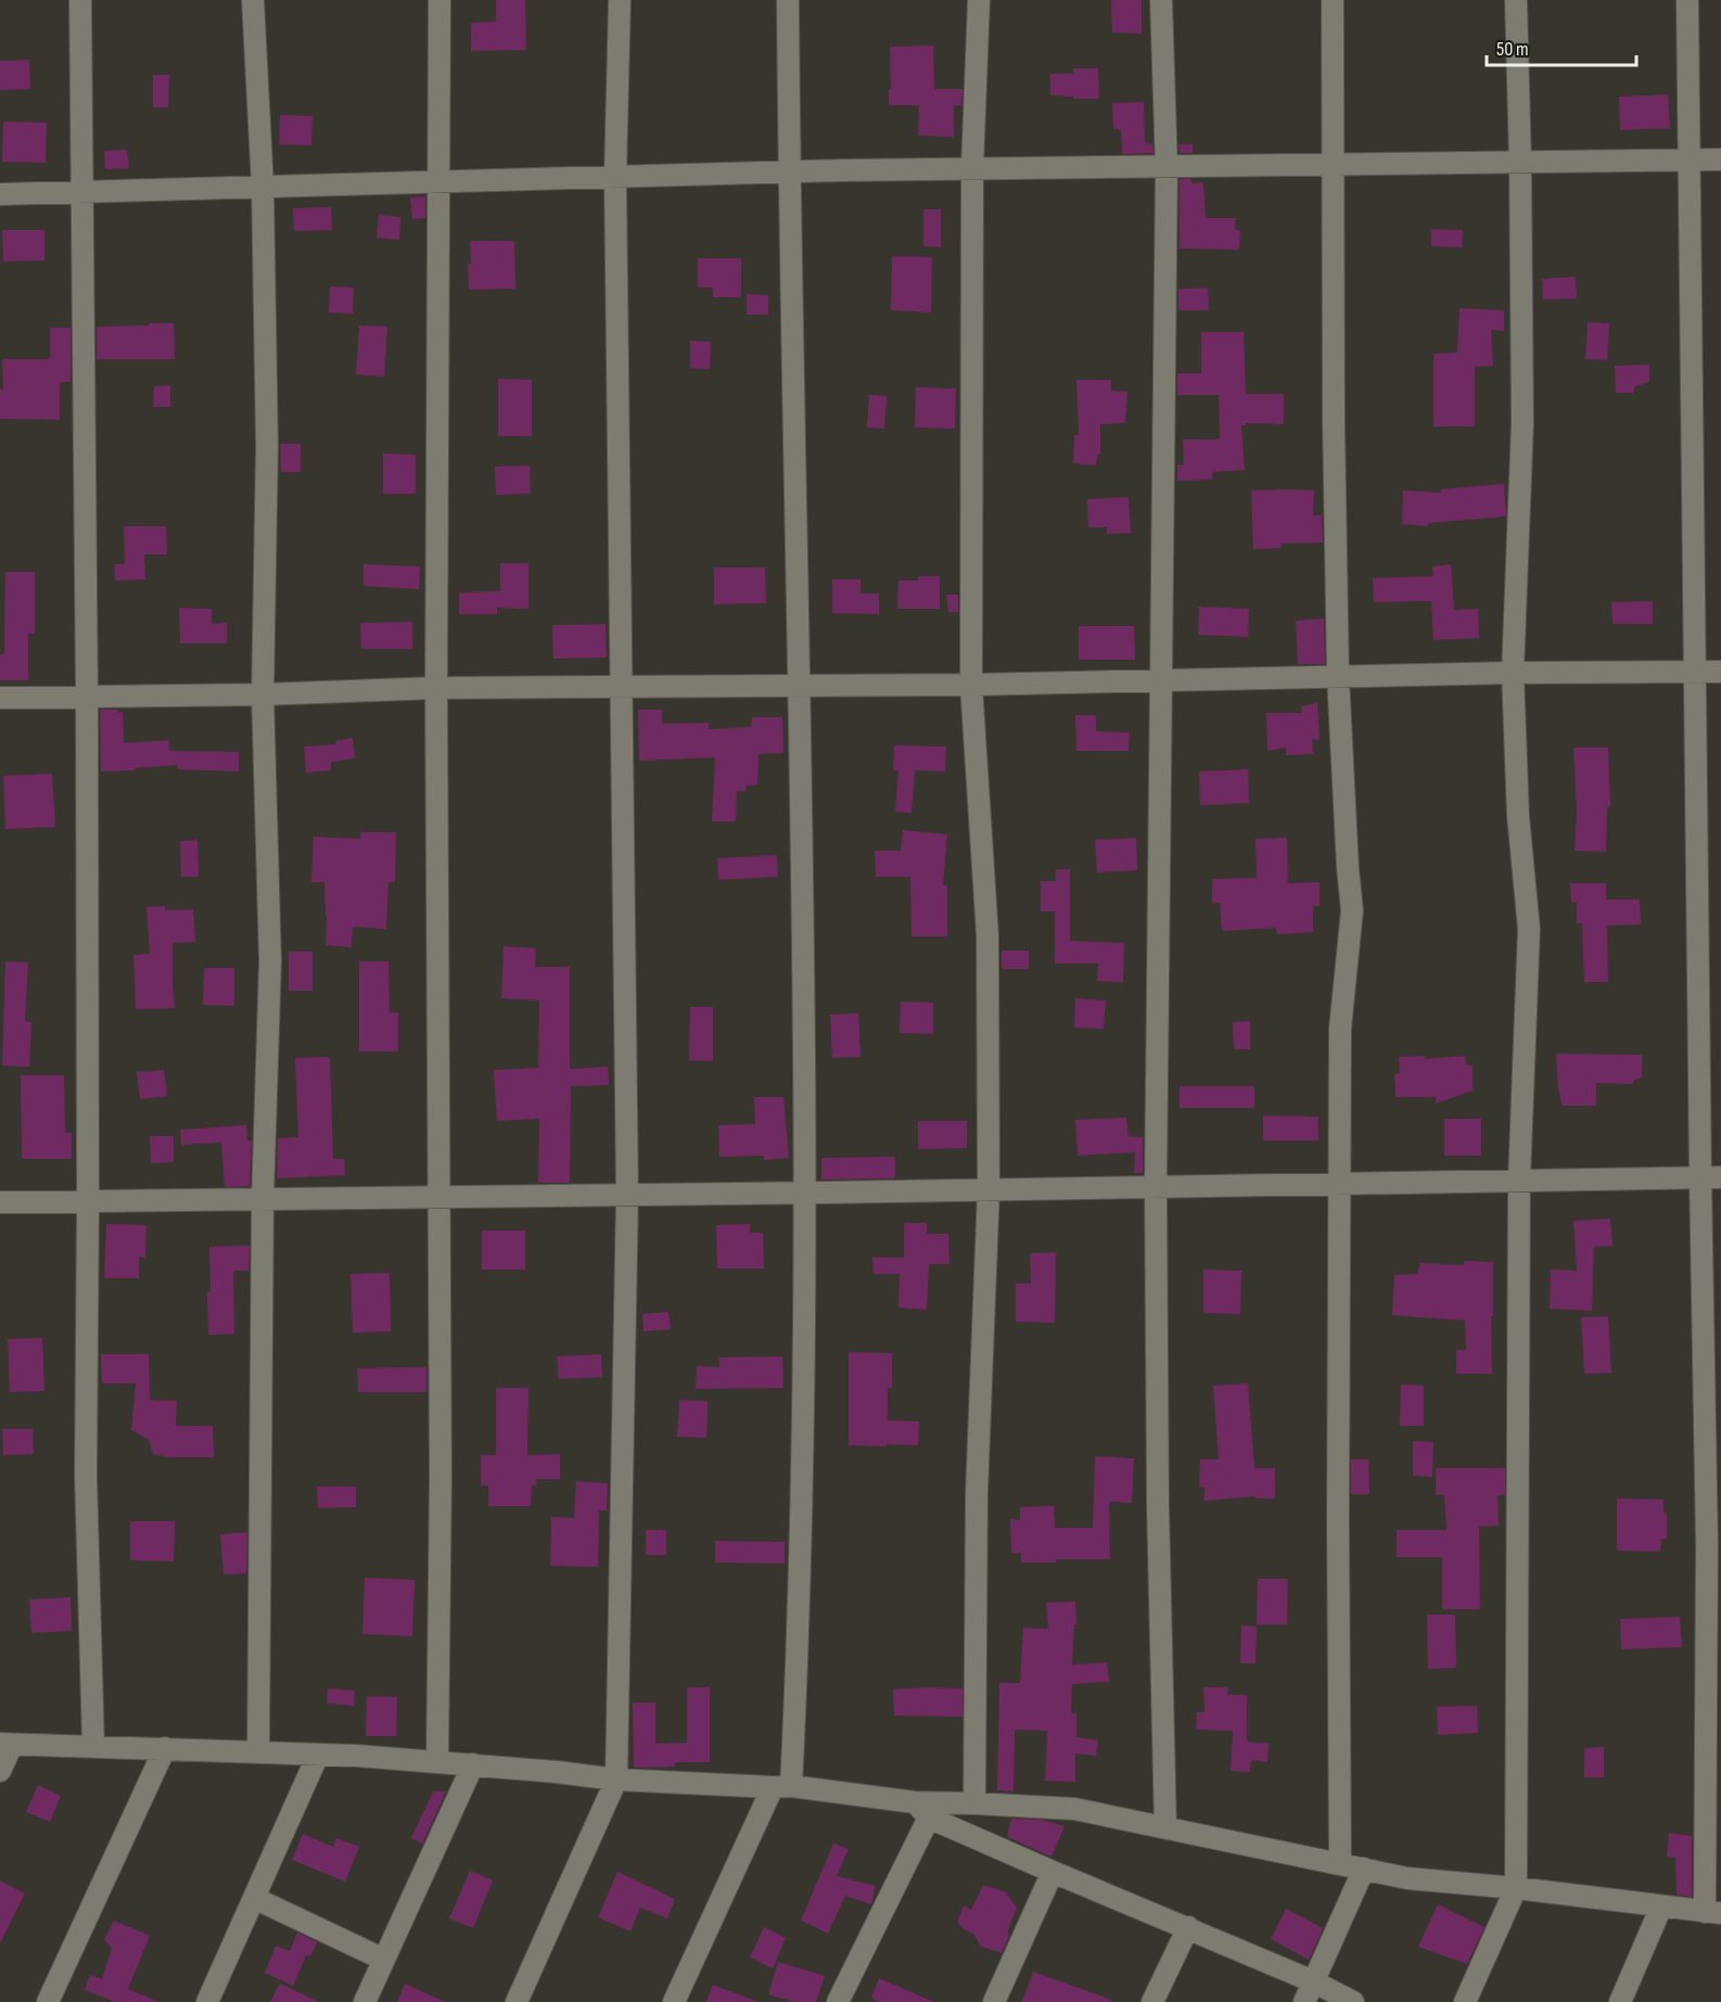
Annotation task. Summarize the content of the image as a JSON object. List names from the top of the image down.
{
  "scale_bar": "50 m"
}
